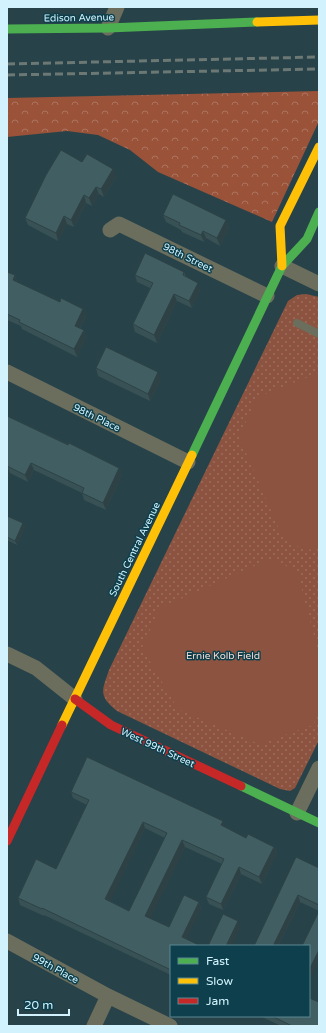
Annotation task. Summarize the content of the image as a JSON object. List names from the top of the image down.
{
  "streets": {
    "street": [
      "Edison Avenue",
      "98th Street",
      "98th Place",
      "South Central Avenue",
      "West 99th Street",
      "99th Place"
    ]
  },
  "crossings": [
    ["98th Street", "South Central Avenue"],
    ["98th Place", "South Central Avenue"],
    ["South Central Avenue", "West 99th Street"]
  ],
  "parks": ["Ernie Kolb Field"],
  "legend": ["Fast", "Slow", "Jam"],
  "scale_bar": "20 m"
}
